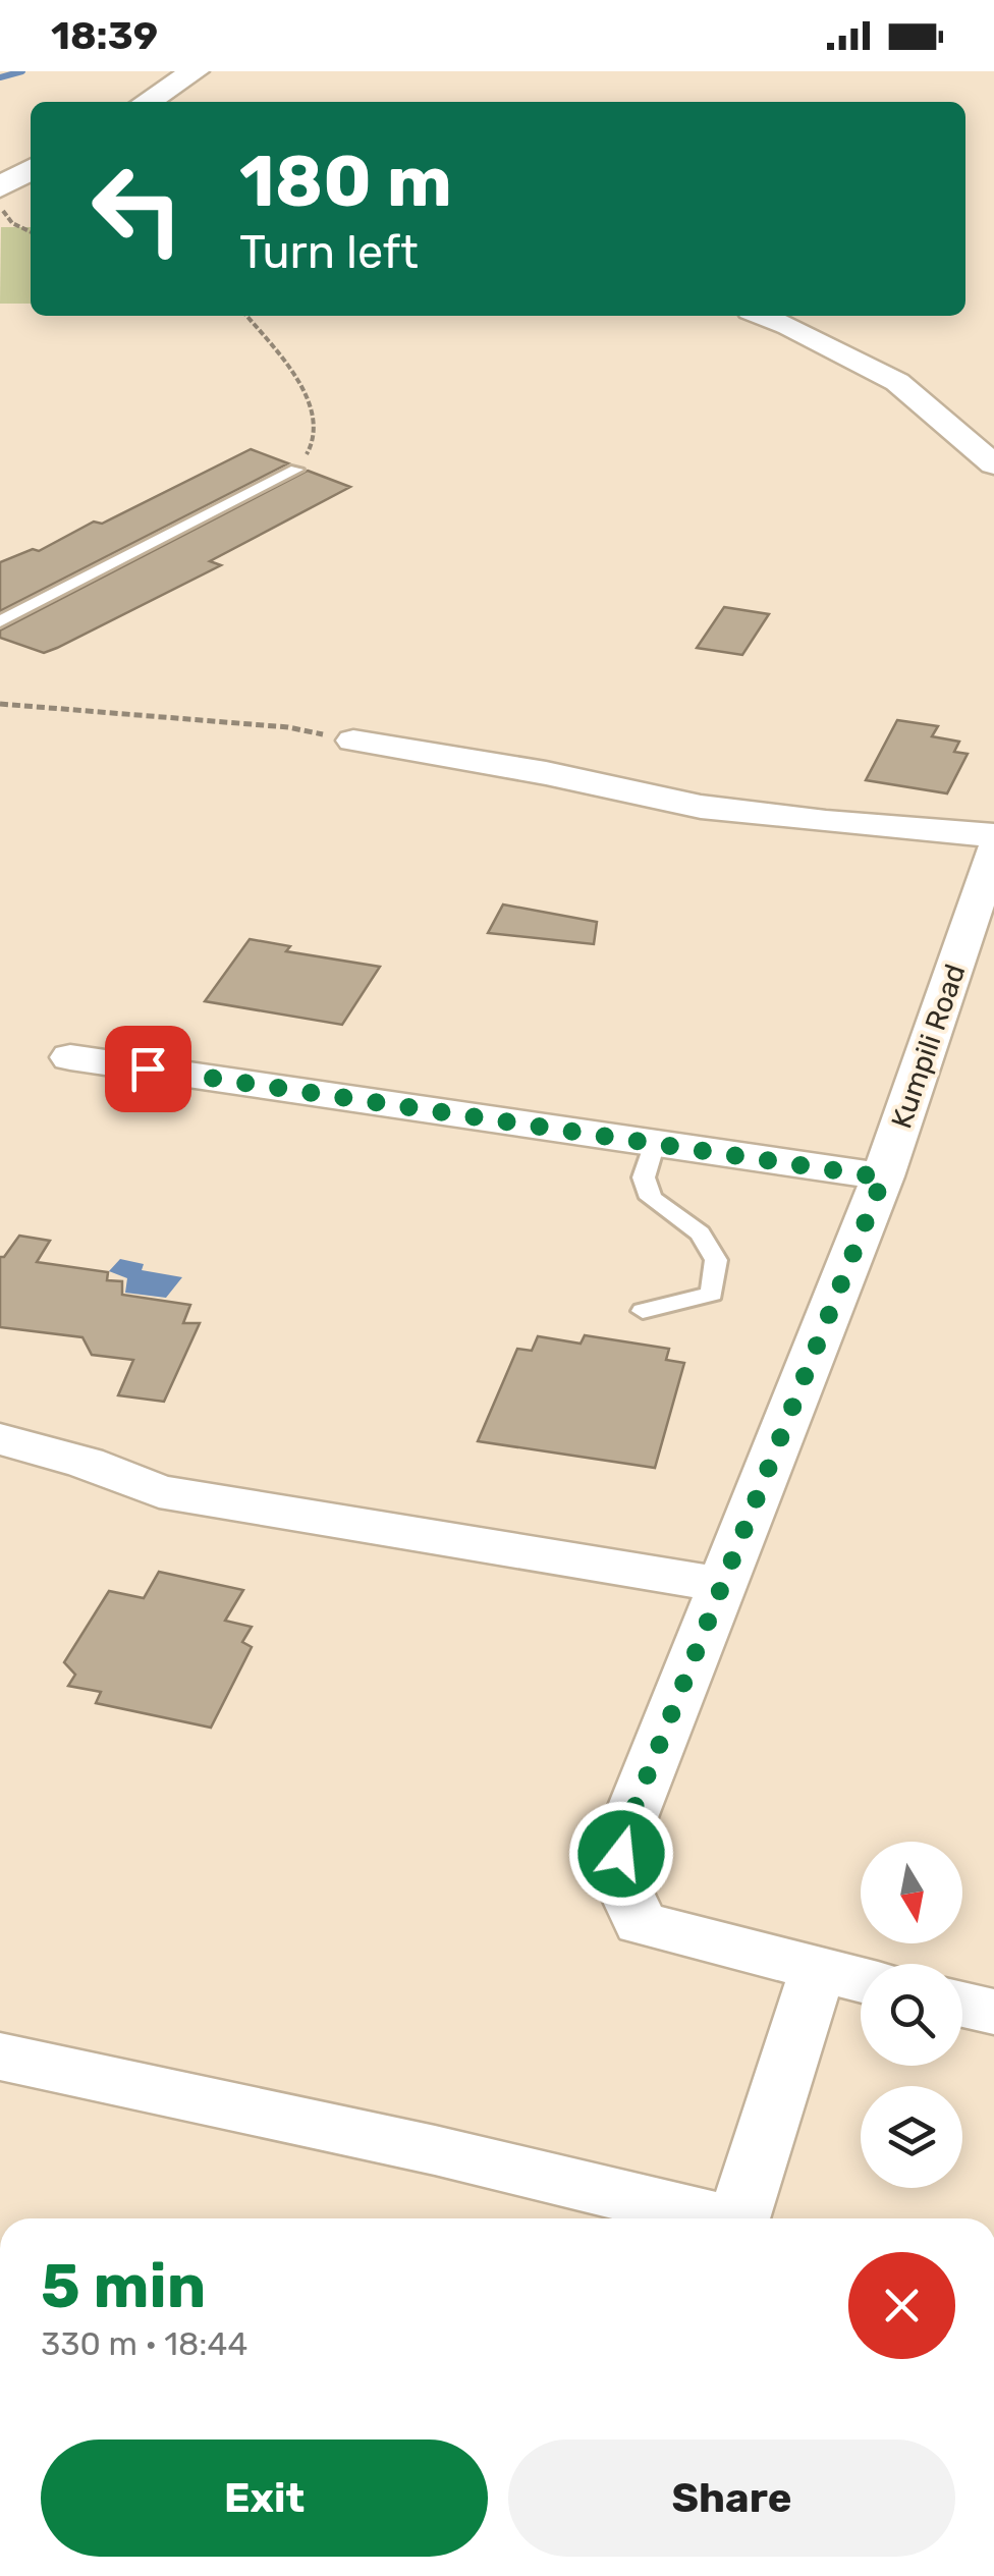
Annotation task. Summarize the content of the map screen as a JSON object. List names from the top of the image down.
{
  "streets": {
    "street": ["Kumpili Road"]
  },
  "north": "bottom",
  "page": {
    "status": "18:39",
    "turn": ["180 m", "Turn left"],
    "heading": ["5 min", "330 m · 18:44"],
    "buttons": ["Exit", "Share"]
  }
}
